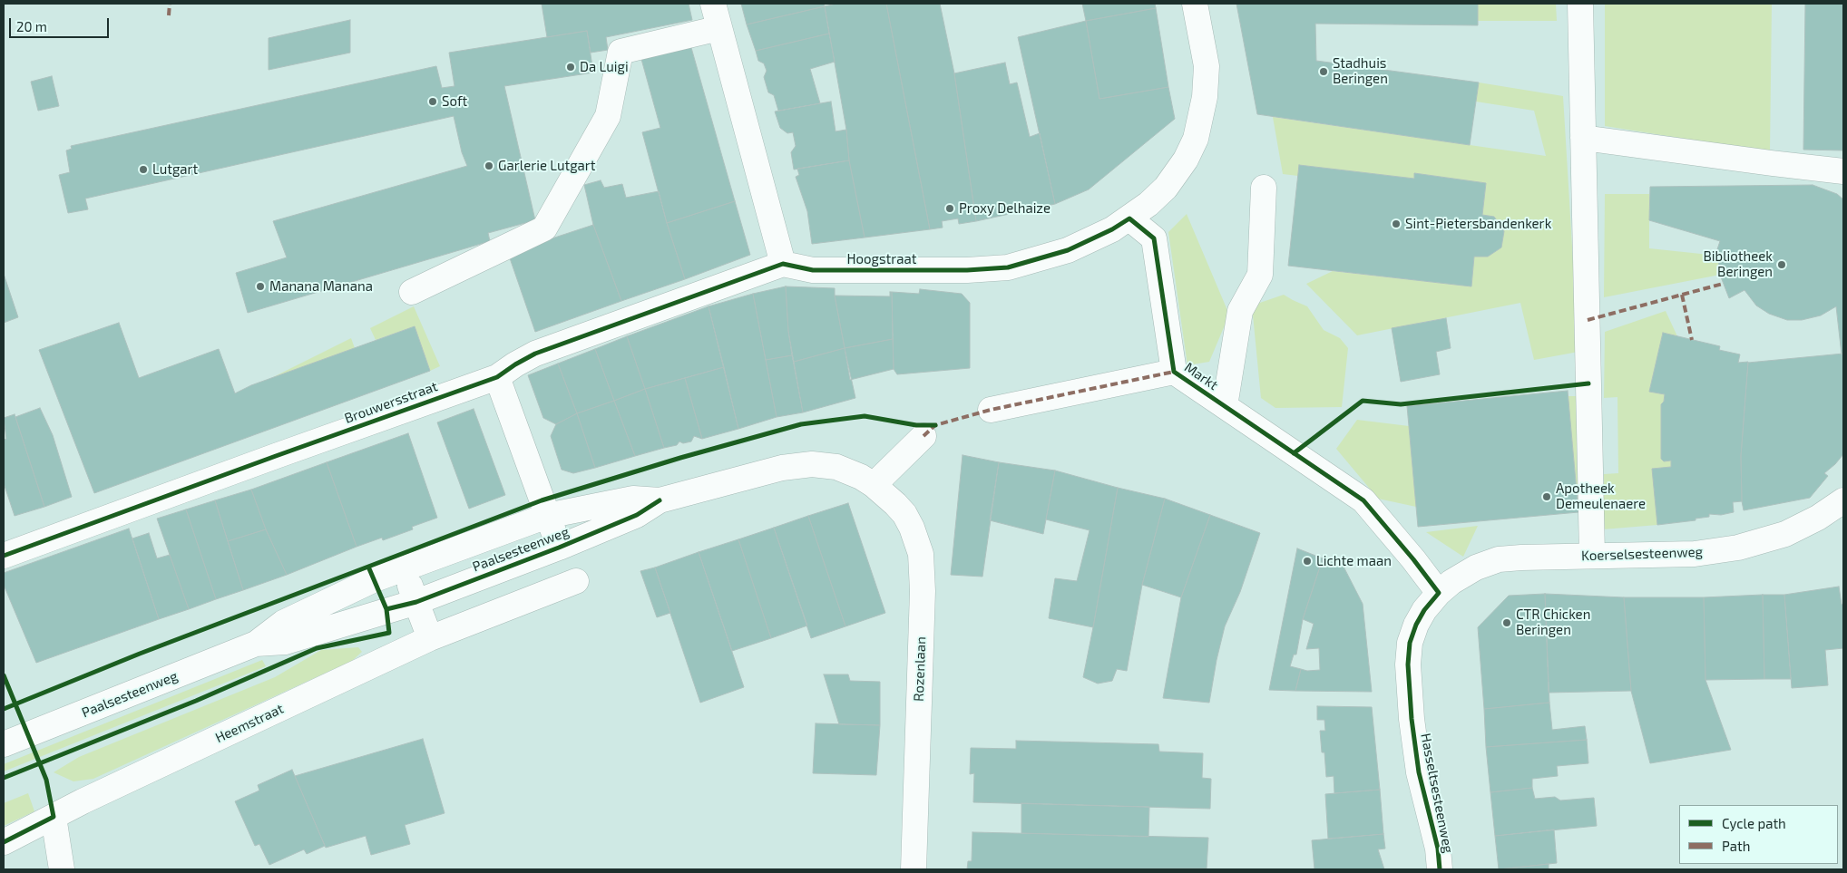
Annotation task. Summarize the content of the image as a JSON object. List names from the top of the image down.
{
  "streets": {
    "street": [
      "Hoogstraat",
      "Markt",
      "Brouwersstraat",
      "Paalsesteenweg",
      "Koerselsesteenweg",
      "Rozenlaan",
      "Heemstraat",
      "Hasseltsesteenweg"
    ]
  },
  "crossings": [
    ["Hoogstraat", "Markt"],
    ["Hoogstraat", "Brouwersstraat"],
    ["Markt", "Koerselsesteenweg"],
    ["Markt", "Hasseltsesteenweg"],
    ["Paalsesteenweg", "Rozenlaan"],
    ["Koerselsesteenweg", "Hasseltsesteenweg"]
  ],
  "places": [
    "Da Luigi",
    "Stadhuis Beringen",
    "Soft",
    "Garlerie Lutgart",
    "Lutgart",
    "Proxy Delhaize",
    "Sint-Pietersbandenkerk",
    "Bibliotheek Beringen",
    "Manana Manana",
    "Apotheek Demeulenaere",
    "Lichte maan",
    "CTR Chicken Beringen"
  ],
  "legend": ["Cycle path", "Path"],
  "scale_bar": "20 m"
}
